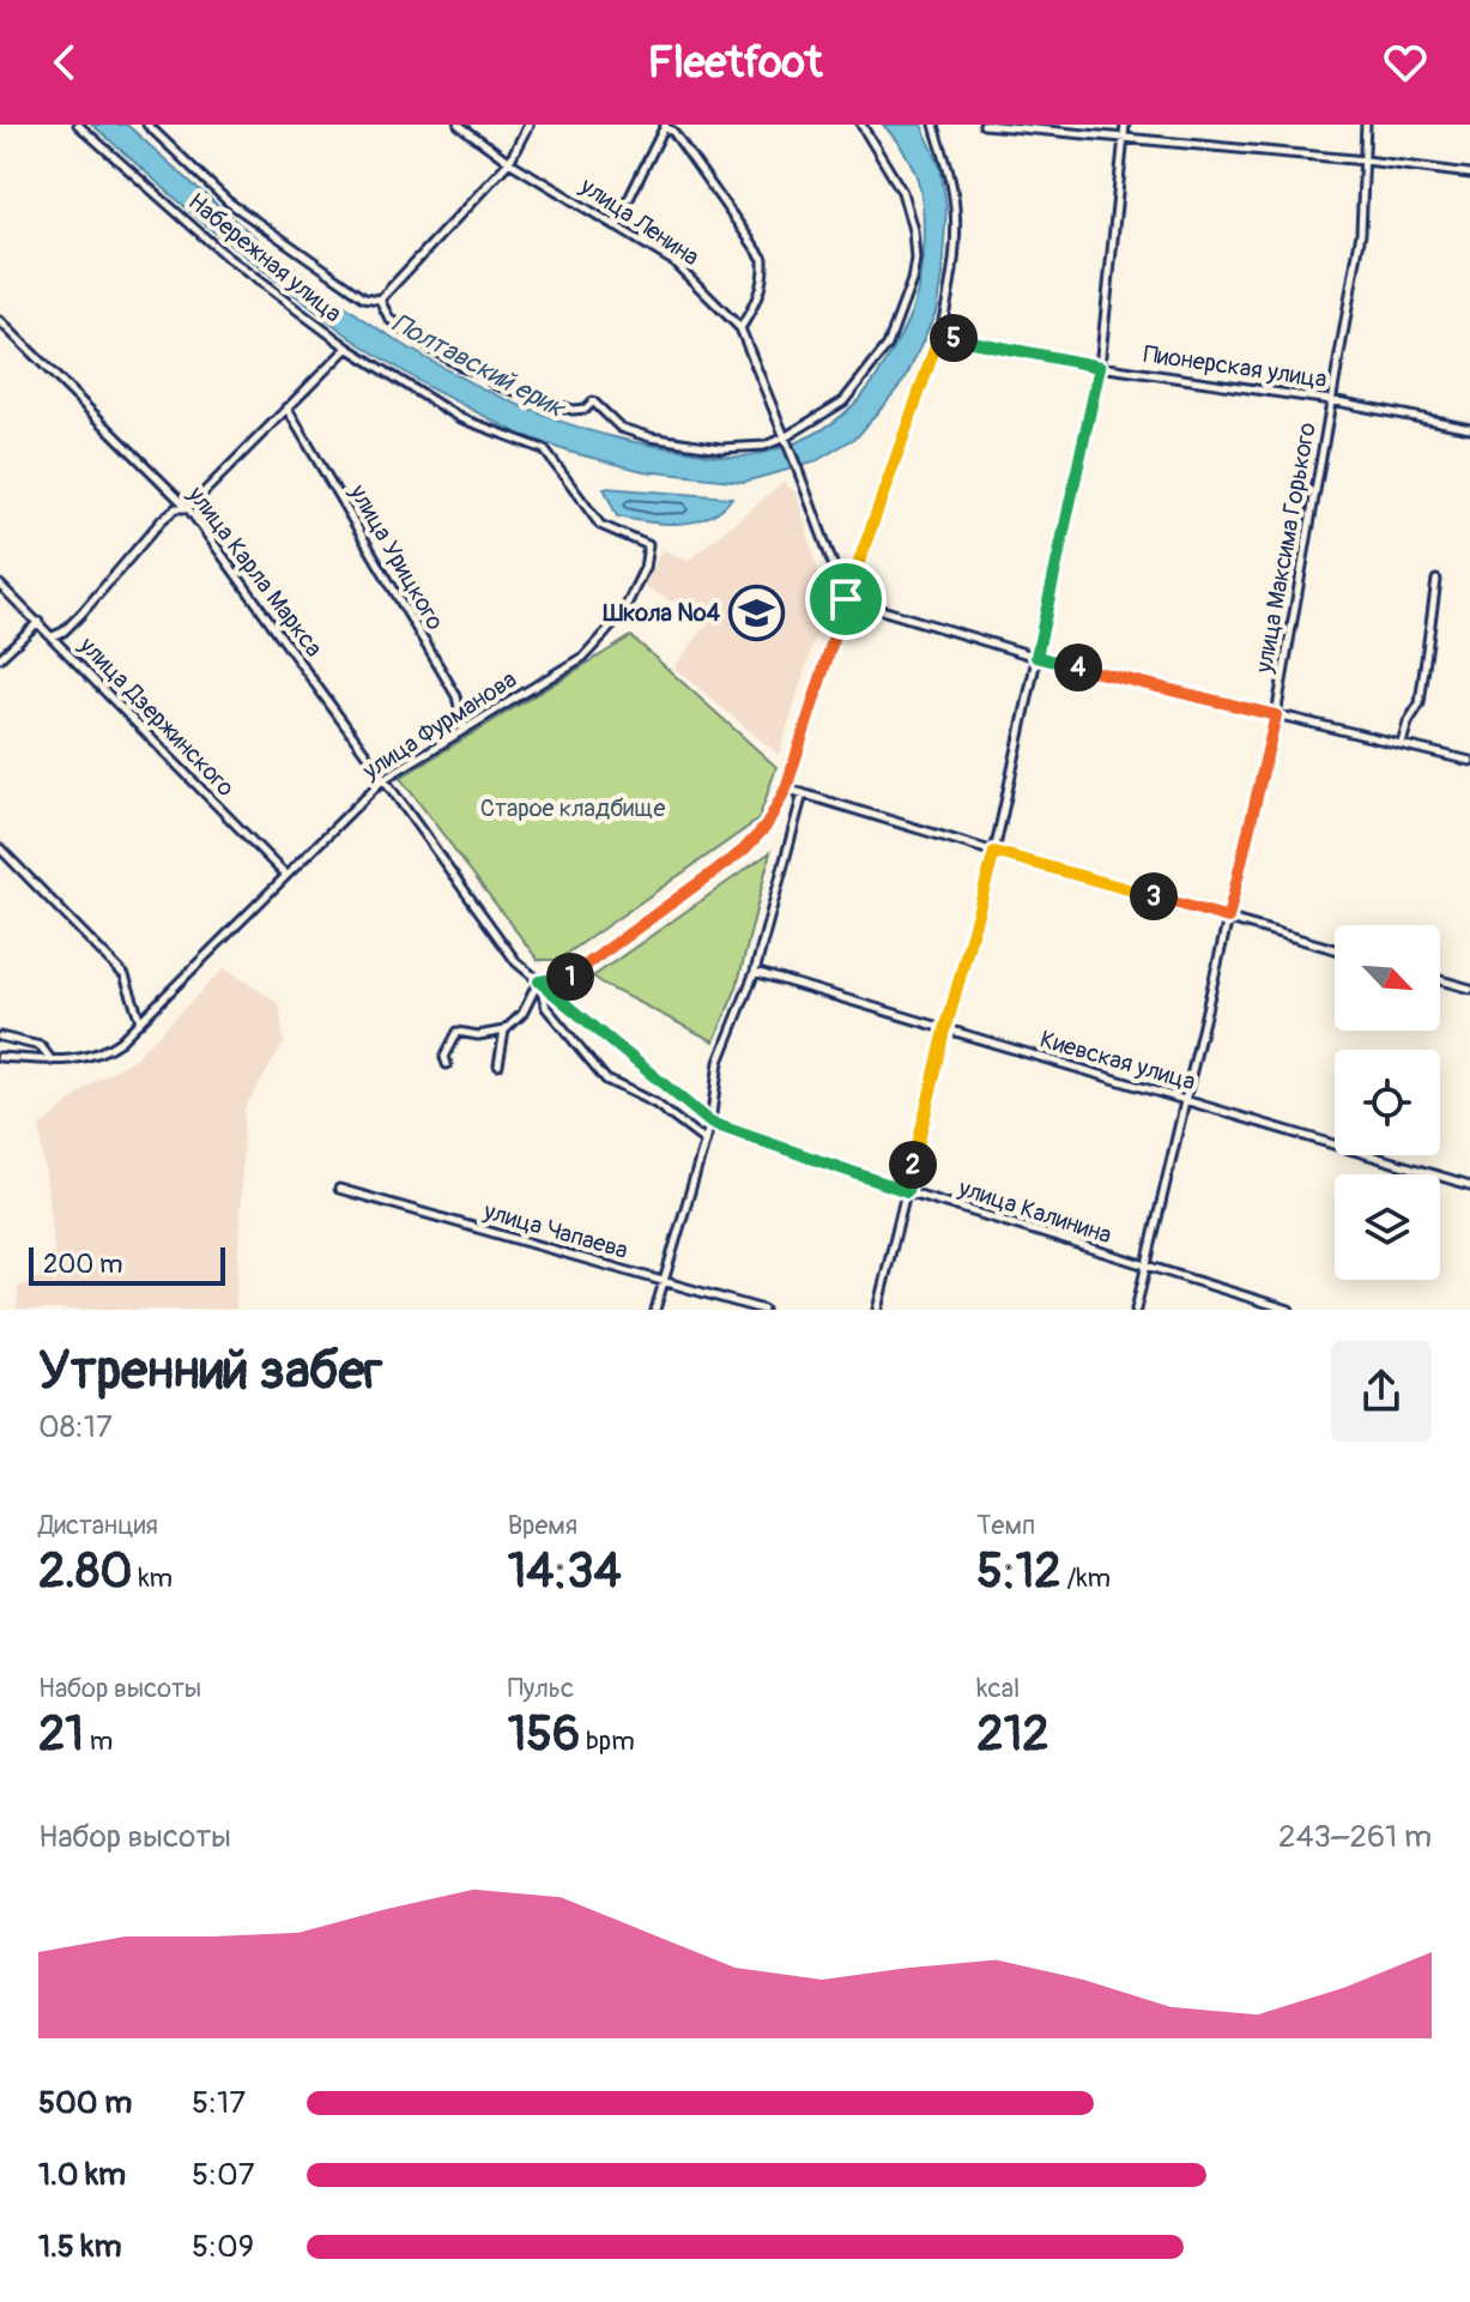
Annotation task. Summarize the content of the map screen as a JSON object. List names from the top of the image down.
{
  "streets": {
    "street": [
      "улица Ленина",
      "Набережная улица",
      "Пионерская улица",
      "улица Максима Горького",
      "улица Урицкого",
      "улица Карла Маркса",
      "улица Дзержинского",
      "улица Фурманова",
      "Киевская улица",
      "улица Калинина",
      "улица Чапаева"
    ]
  },
  "crossings": [
    ["улица Ленина", "Набережная улица"],
    ["Набережная улица", "улица Фурманова"],
    ["Пионерская улица", "улица Максима Горького"],
    ["улица Максима Горького", "Киевская улица"],
    ["улица Максима Горького", "улица Калинина"],
    ["улица Урицкого", "улица Фурманова"],
    ["улица Карла Маркса", "улица Фурманова"],
    ["улица Карла Маркса", "улица Калинина"],
    ["улица Дзержинского", "улица Фурманова"]
  ],
  "water": ["Полтавский ерик"],
  "parks": ["Старое кладбище"],
  "places": {
    "school or university": ["Школа №4"]
  },
  "scale_bar": "200 m",
  "north": "bottom right",
  "page": {
    "header": "Fleetfoot",
    "pins": [
      "5",
      "4",
      "3",
      "1",
      "2"
    ],
    "scale": "200 m",
    "heading": ["Утренний забег", "08:17"],
    "stats": [
      ["Дистанция", "2.80 km"],
      ["Время", "14:34"],
      ["Темп", "5:12 /km"],
      ["Набор высоты", "21 m"],
      ["Пульс", "156 bpm"],
      ["kcal", "212"]
    ],
    "chart": ["Набор высоты", "243–261 m"],
    "list": [
      {
        "name": "500 m",
        "note": "5:17"
      },
      {
        "name": "1.0 km",
        "note": "5:07"
      },
      {
        "name": "1.5 km",
        "note": "5:09"
      }
    ]
  }
}
